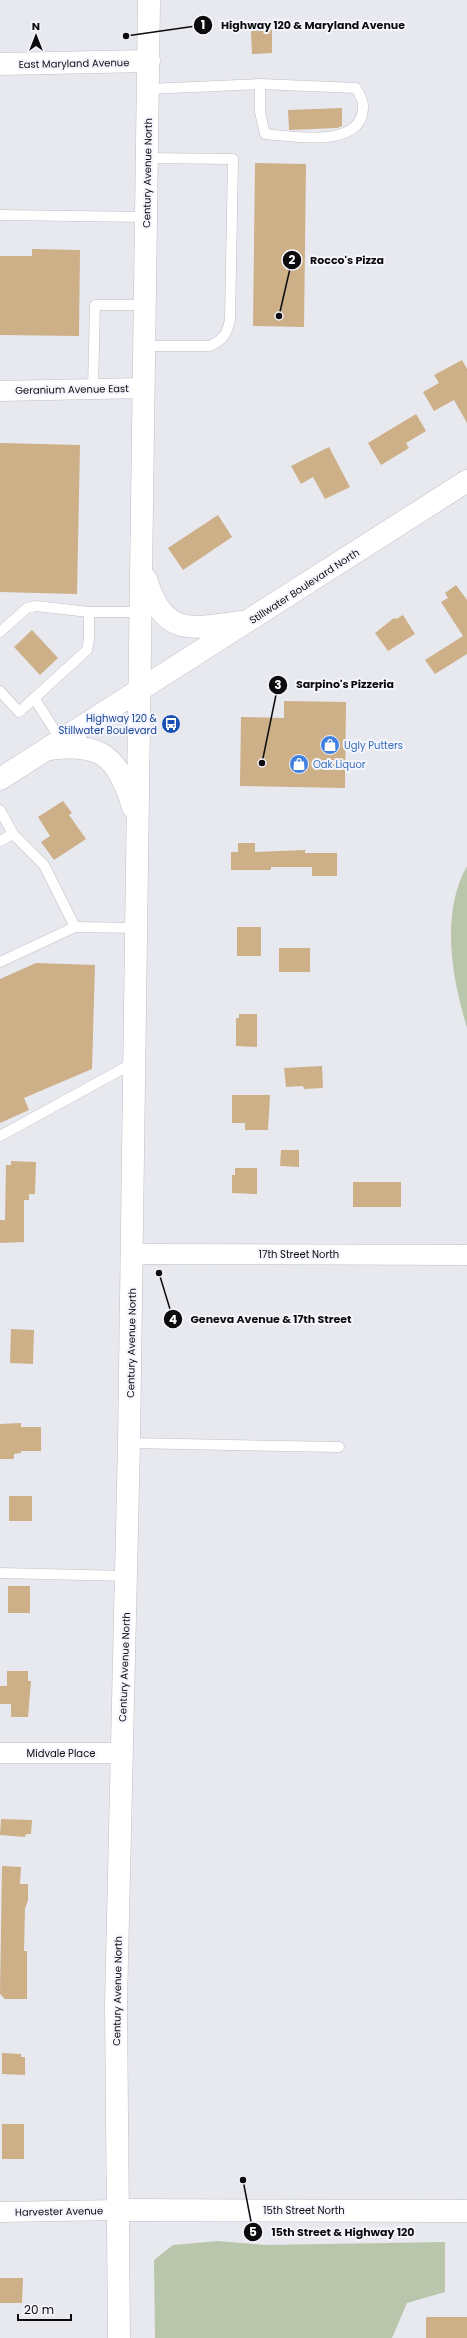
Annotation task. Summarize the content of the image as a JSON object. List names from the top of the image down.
{
  "streets": {
    "main road": [
      "East Maryland Avenue",
      "Century Avenue North",
      "Stillwater Boulevard North",
      "15th Street North"
    ],
    "street": [
      "Geranium Avenue East",
      "17th Street North",
      "Midvale Place",
      "Harvester Avenue"
    ]
  },
  "crossings": [
    ["East Maryland Avenue", "Century Avenue North"],
    ["Century Avenue North", "Geranium Avenue East"],
    ["Century Avenue North", "Stillwater Boulevard North"],
    ["Century Avenue North", "17th Street North"],
    ["Century Avenue North", "Midvale Place"],
    ["Century Avenue North", "15th Street North"],
    ["Century Avenue North", "Harvester Avenue"],
    ["15th Street North", "Harvester Avenue"]
  ],
  "places": {
    "other": [
      "Highway 120 & Maryland Avenue",
      "Rocco's Pizza",
      "Sarpino's Pizzeria",
      "Geneva Avenue & 17th Street",
      "15th Street & Highway 120"
    ],
    "bus stop": ["Highway 120 & Stillwater Boulevard"],
    "shop": ["Ugly Putters", "Oak Liquor"]
  },
  "scale_bar": "20 m",
  "north": "top"
}
